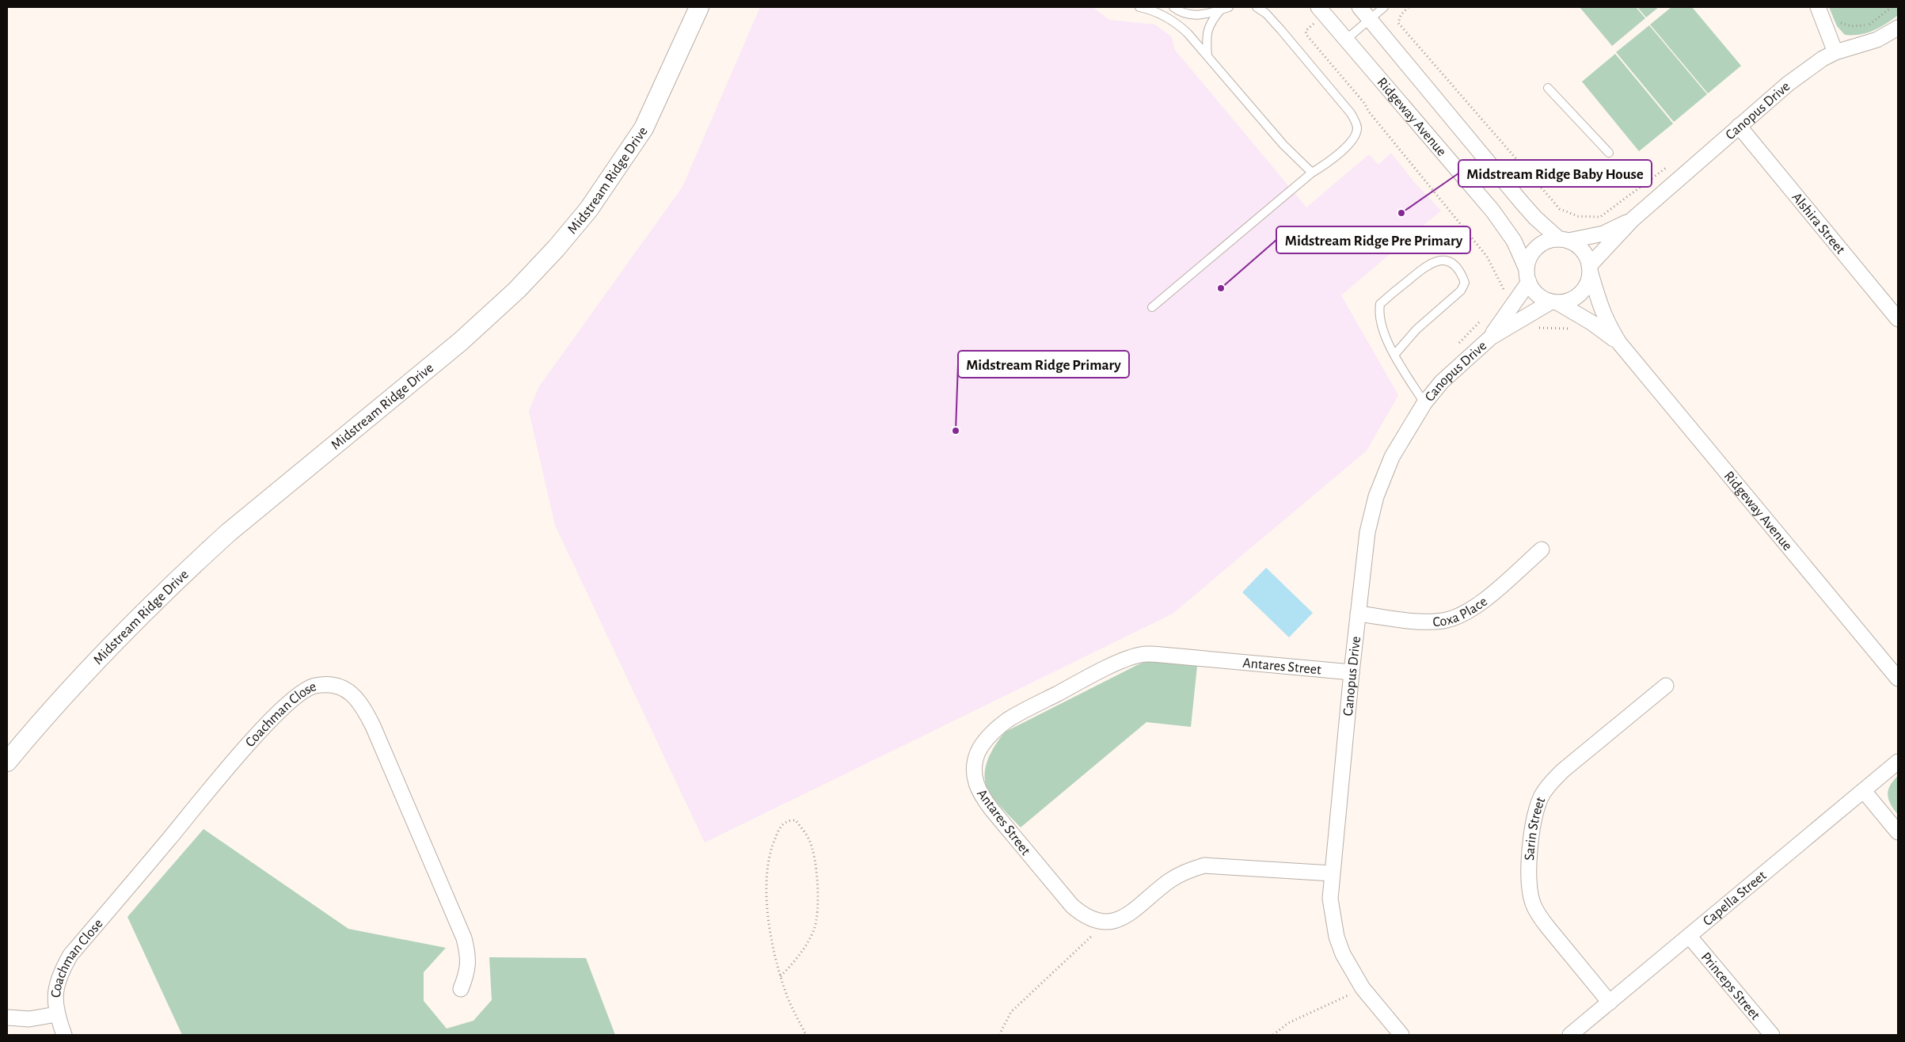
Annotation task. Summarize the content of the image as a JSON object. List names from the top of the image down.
{
  "streets": {
    "street": [
      "Canopus Drive",
      "Ridgeway Avenue",
      "Midstream Ridge Drive",
      "Alshira Street",
      "Coxa Place",
      "Antares Street",
      "Coachman Close",
      "Sarin Street",
      "Capella Street",
      "Princeps Street"
    ]
  },
  "crossings": [
    ["Canopus Drive", "Ridgeway Avenue"],
    ["Canopus Drive", "Alshira Street"],
    ["Canopus Drive", "Coxa Place"],
    ["Canopus Drive", "Antares Street"],
    ["Sarin Street", "Capella Street"],
    ["Capella Street", "Princeps Street"]
  ],
  "places": ["Midstream Ridge Baby House", "Midstream Ridge Pre Primary", "Midstream Ridge Primary"]
}
